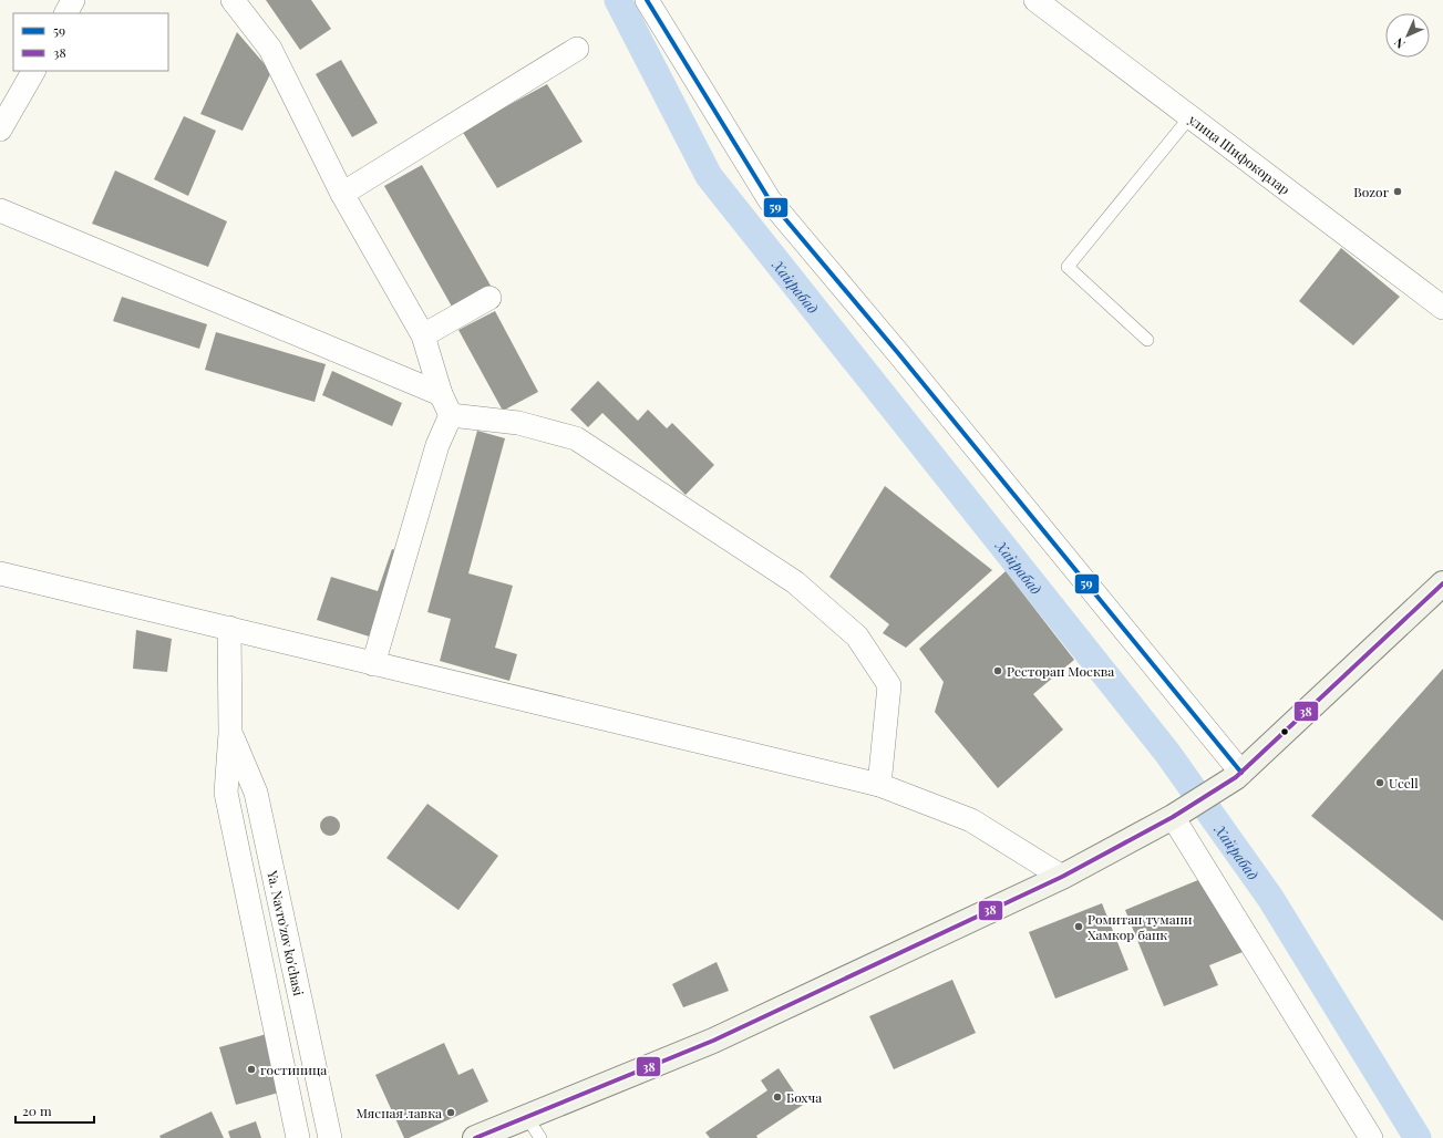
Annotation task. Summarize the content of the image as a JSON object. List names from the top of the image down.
{
  "streets": {
    "street": ["улица Шифокорлар", "Ya. Navro'zov ko'chasi"]
  },
  "water": ["Хайрабад"],
  "places": [
    "Bozor",
    "Ресторан Москва",
    "Ucell",
    "Ромитан тумани Хамкор банк",
    "гостиница",
    "Бохча",
    "Мясная лавка"
  ],
  "lines": ["transit line 59", "transit line 38"],
  "legend": ["59", "38"],
  "scale_bar": "20 m",
  "north": "bottom left"
}
